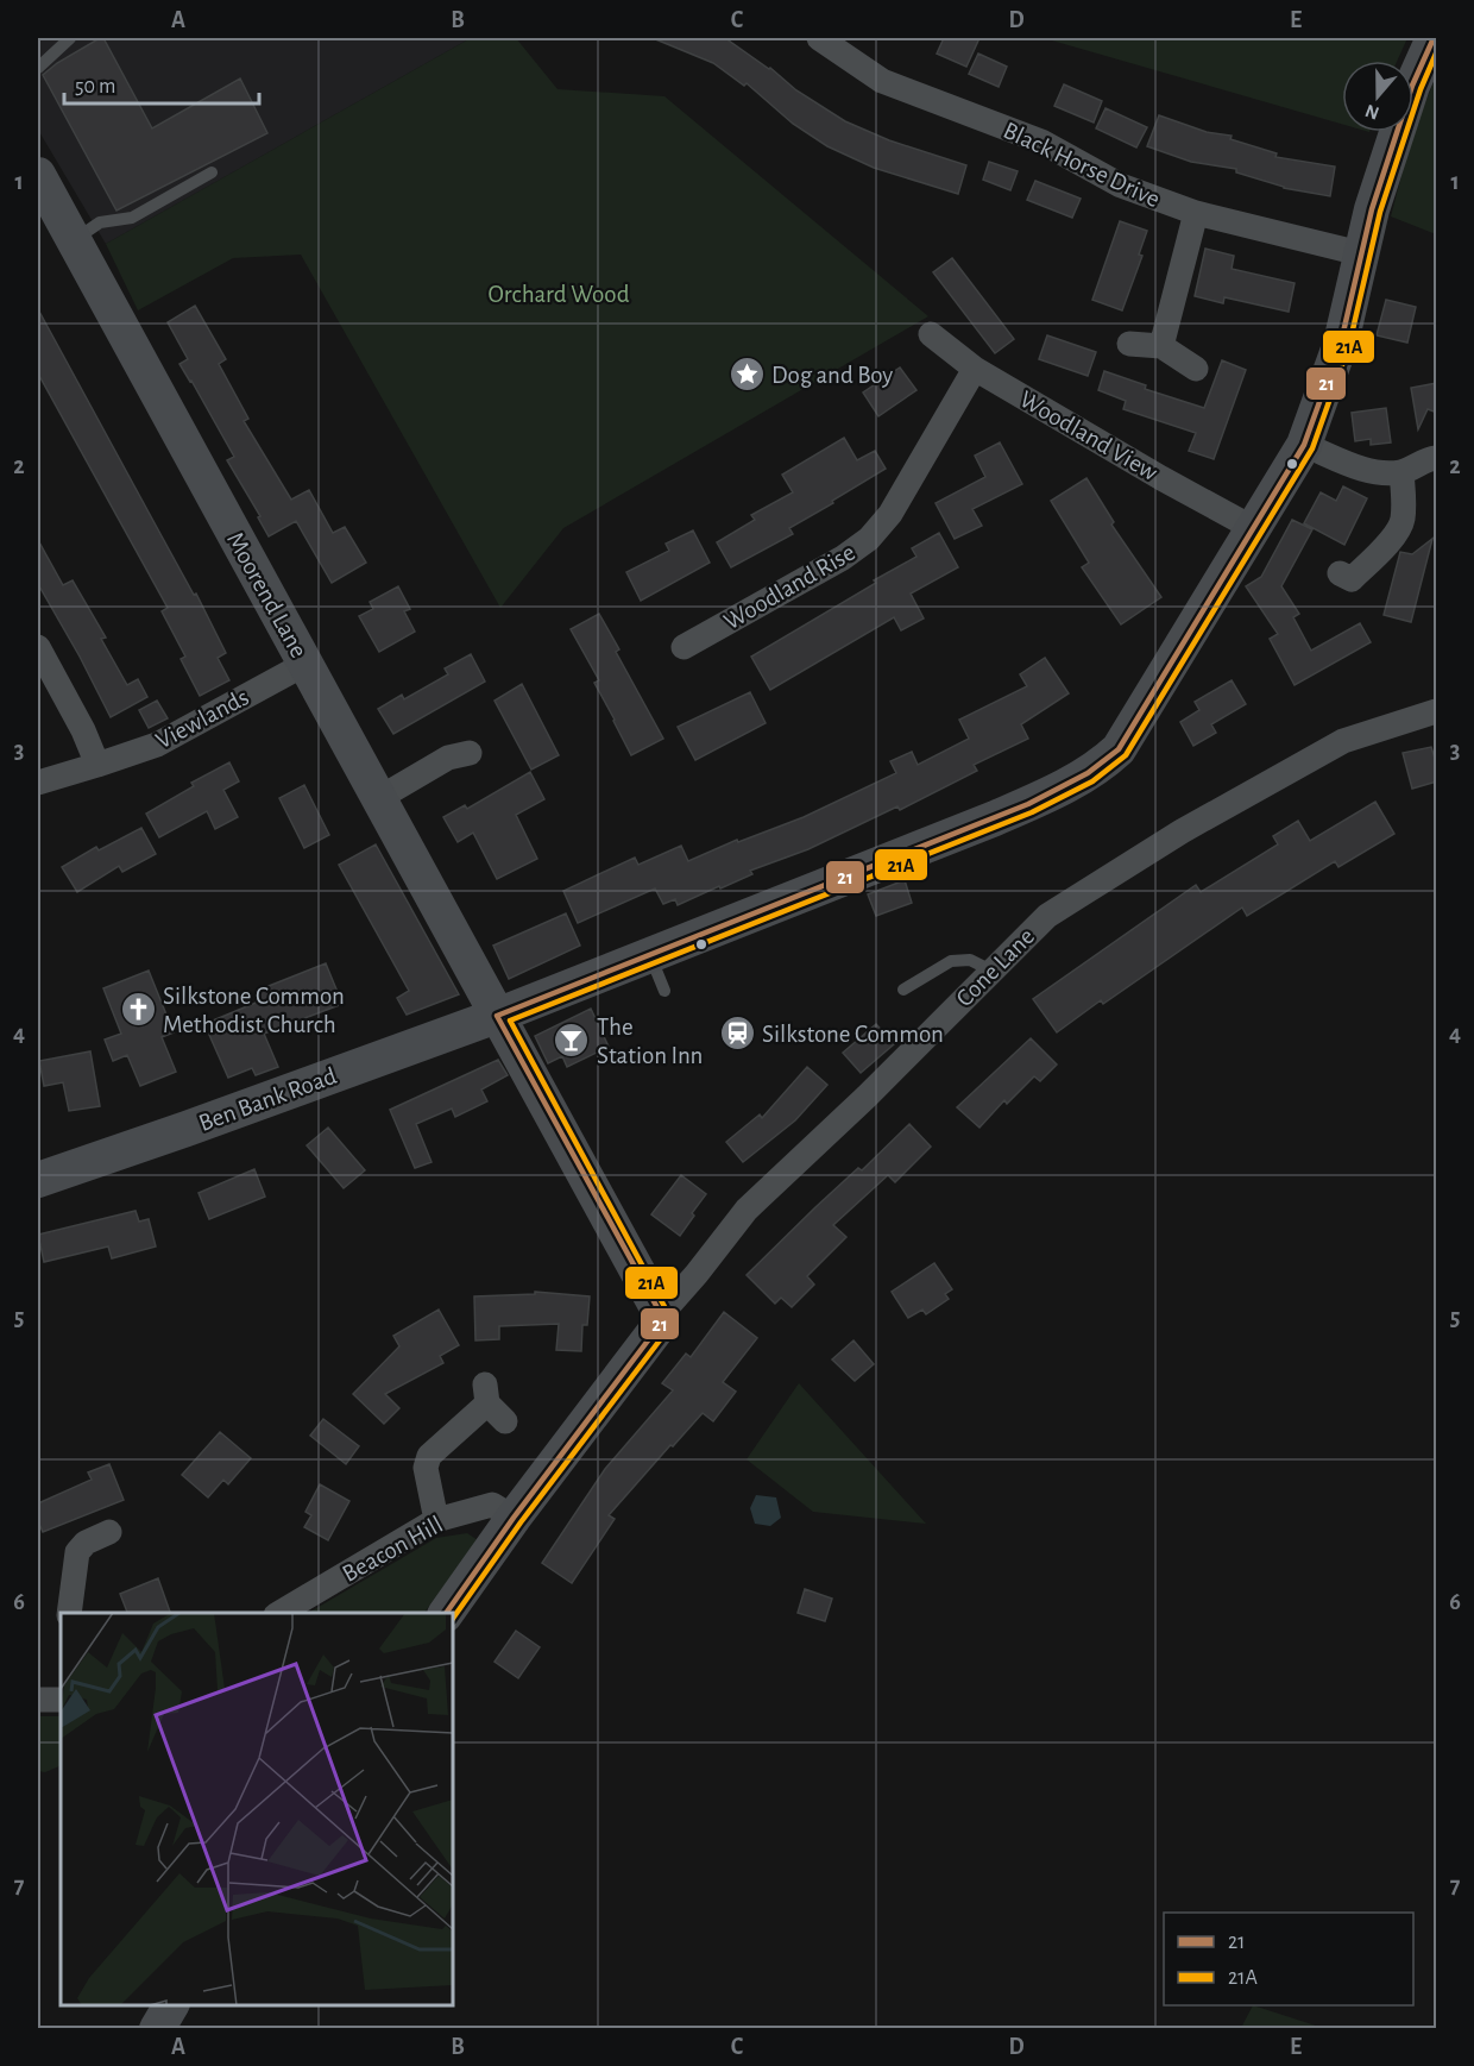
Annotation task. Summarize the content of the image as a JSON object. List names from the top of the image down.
{
  "streets": {
    "main road": ["Moorend Lane", "Cone Lane", "Ben Bank Road"],
    "street": [
      "Black Horse Drive",
      "Woodland View",
      "Woodland Rise",
      "Viewlands",
      "Beacon Hill"
    ]
  },
  "crossings": [
    ["Black Horse Drive", "Ben Bank Road"],
    ["Woodland View", "Woodland Rise"],
    ["Woodland View", "Ben Bank Road"],
    ["Moorend Lane", "Viewlands"],
    ["Moorend Lane", "Ben Bank Road"],
    ["Cone Lane", "Beacon Hill"]
  ],
  "parks": ["Orchard Wood"],
  "places": {
    "place": ["Dog and Boy"],
    "church": ["Silkstone Common Methodist Church"],
    "station": ["Silkstone Common"],
    "bar": ["The Station Inn"]
  },
  "lines": ["transit line 21", "transit line 21A"],
  "legend": ["21", "21A"],
  "scale_bar": "50 m",
  "north": "bottom",
  "grid": {
    "columns": [
      "A",
      "B",
      "C",
      "D",
      "E"
    ],
    "rows": [
      "1",
      "2",
      "3",
      "4",
      "5",
      "6",
      "7"
    ]
  }
}
